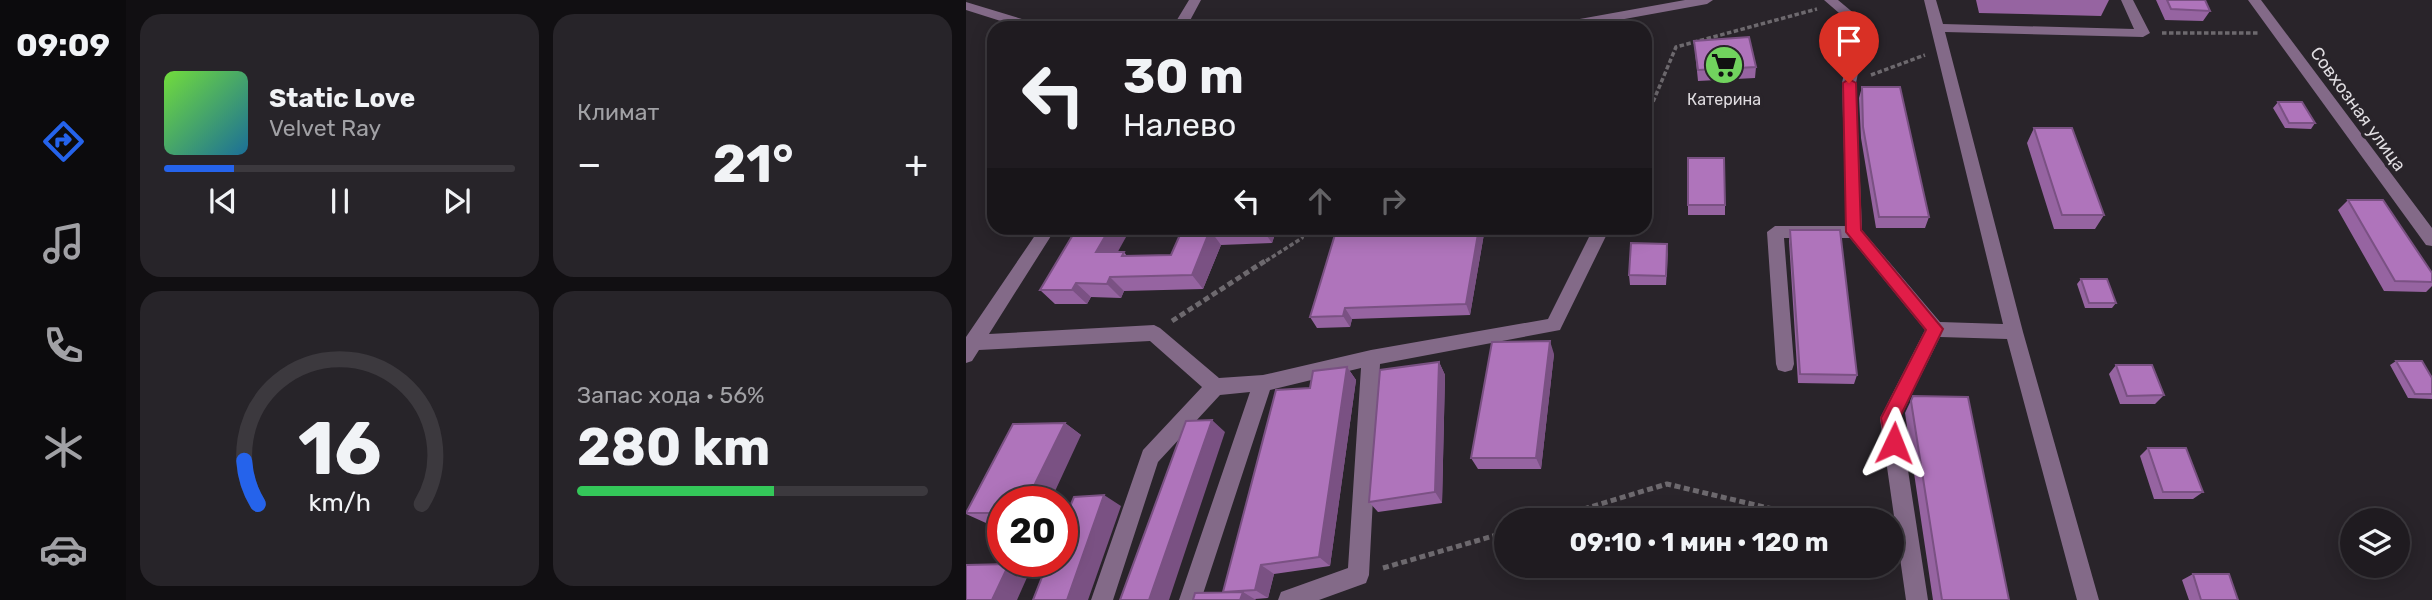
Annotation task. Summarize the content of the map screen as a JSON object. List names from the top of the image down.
{
  "streets": {
    "street": ["Совхозная улица"]
  },
  "places": {
    "supermarket": ["Катерина"]
  },
  "page": {
    "tabs": "09:09",
    "tile": [
      "Климат",
      ["Запас хода · 56%", "280 km"]
    ],
    "turn": ["30 m", "Налево"],
    "song": ["Static Love", "Velvet Ray"],
    "heat": ["−", "21°", "+"],
    "limit": "20",
    "trip": "09:10 · 1 мин · 120 m",
    "gauge": ["16", "km/h"]
  }
}
